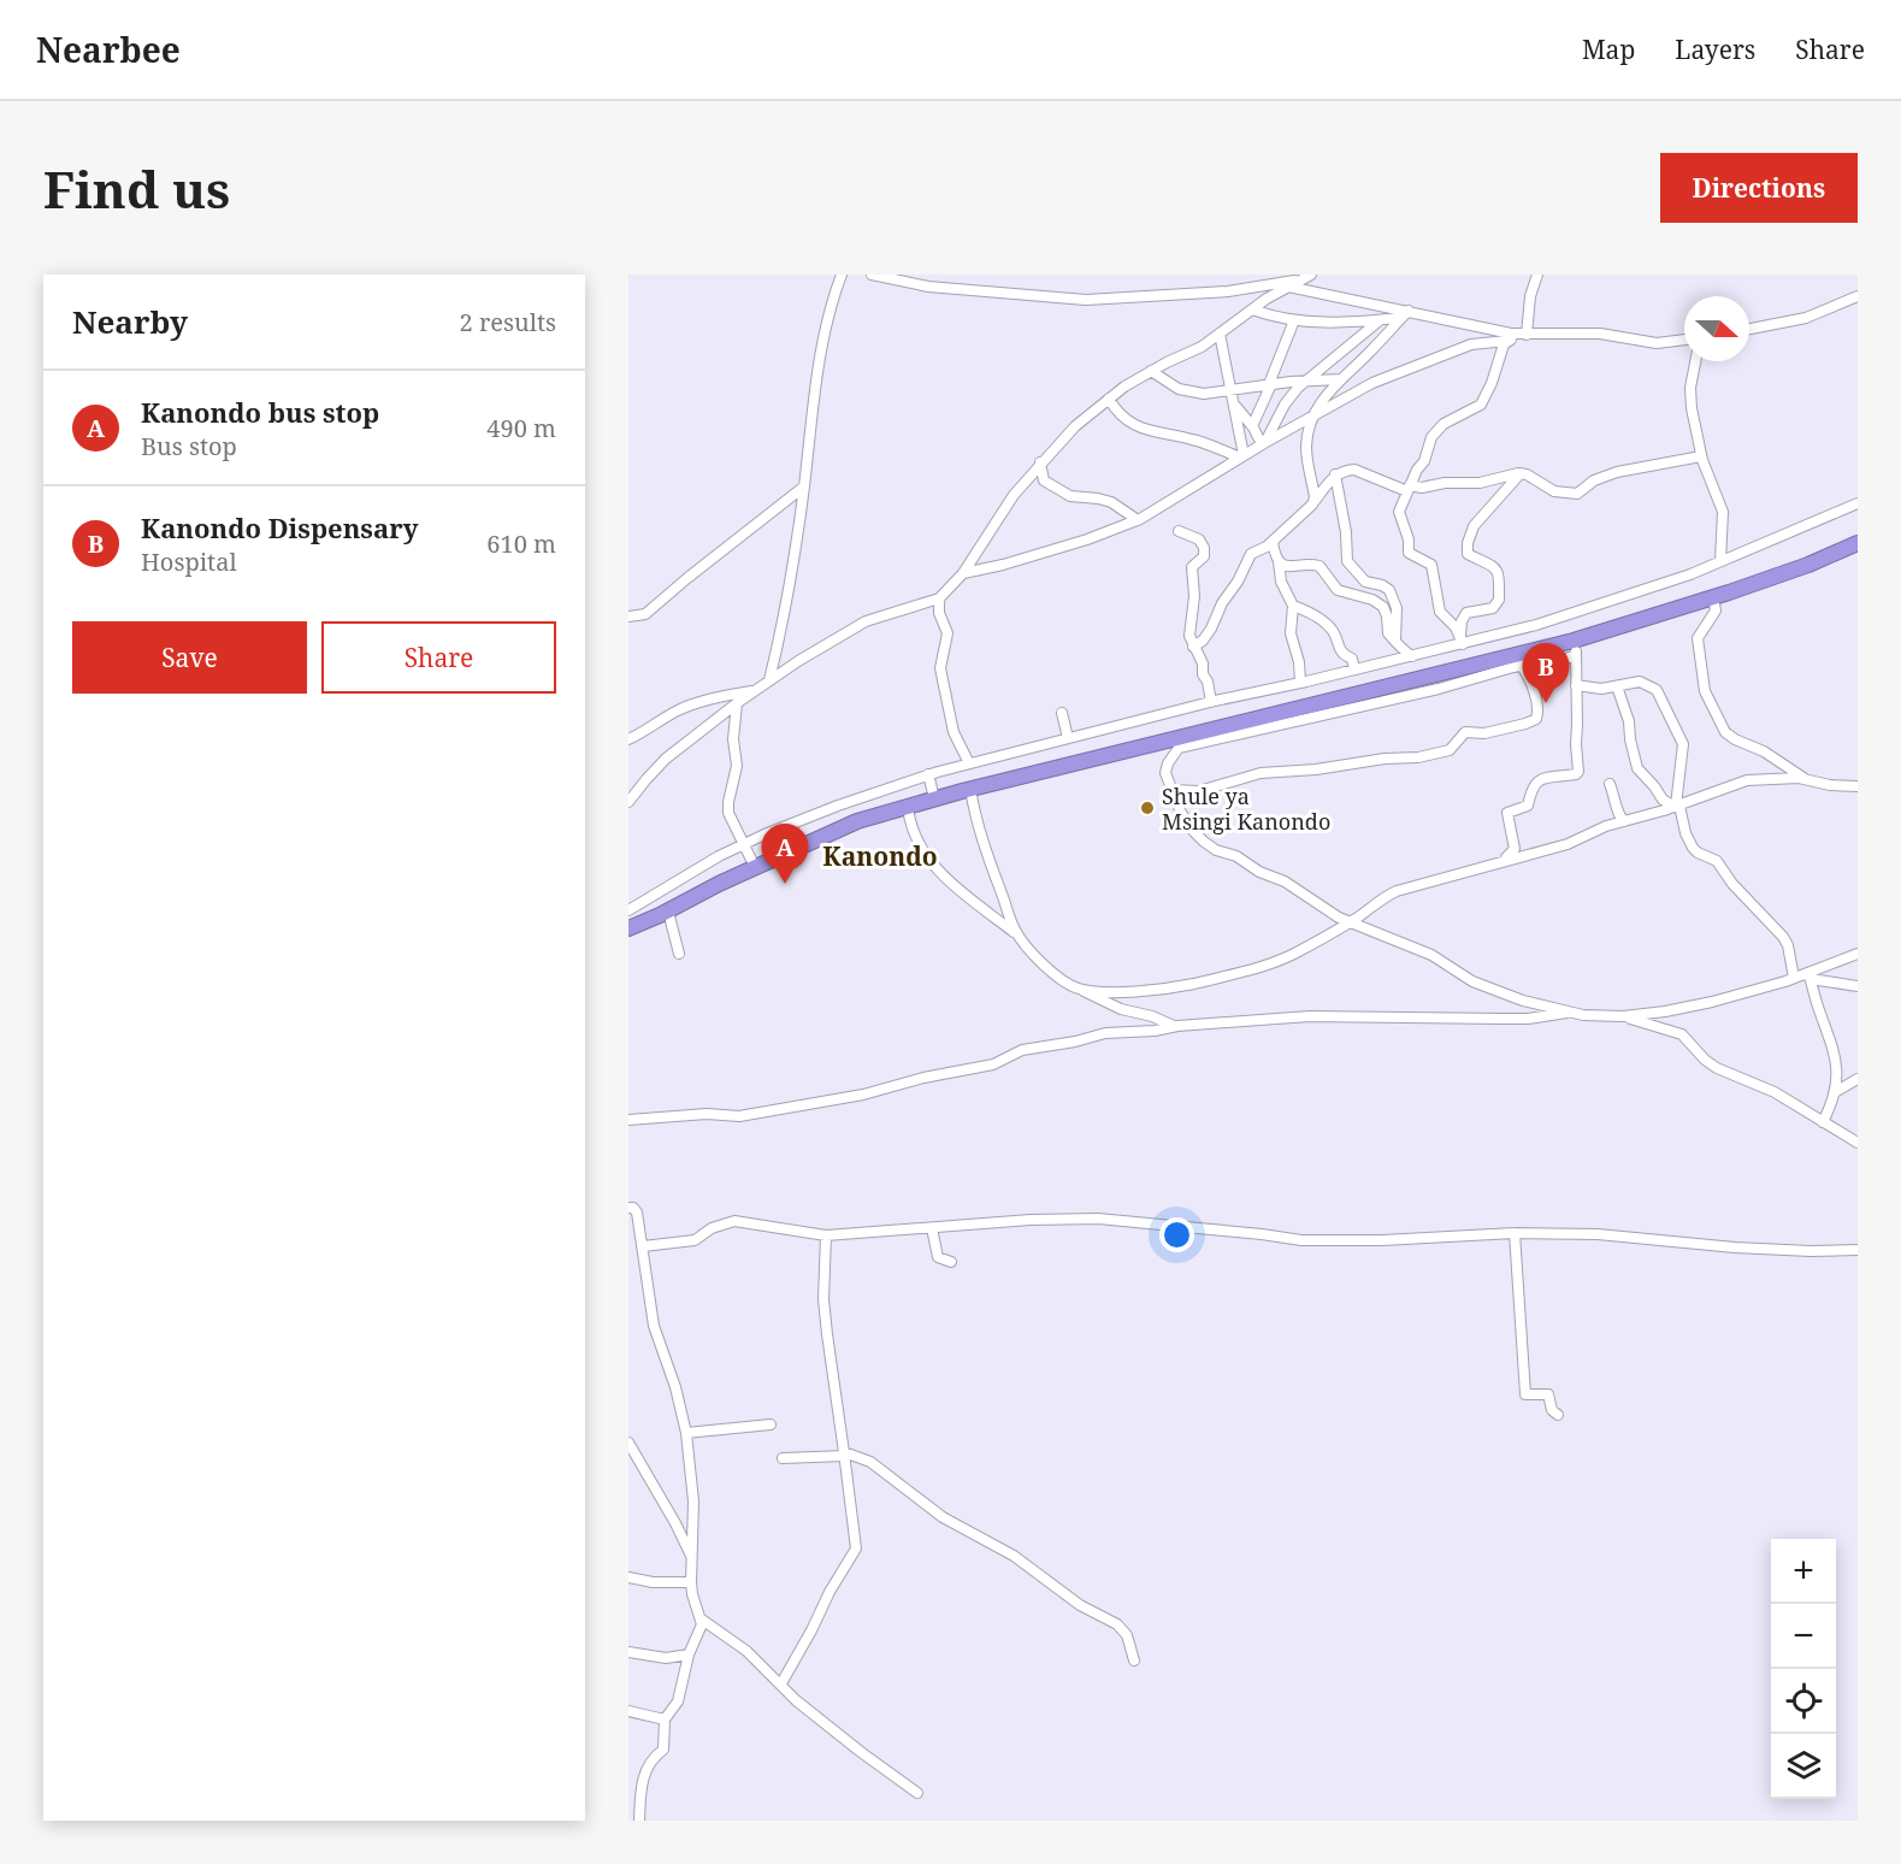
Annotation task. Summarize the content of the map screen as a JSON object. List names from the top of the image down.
{
  "districts": ["Kanondo"],
  "places": ["Shule ya Msingi Kanondo"],
  "north": "right",
  "page": {
    "header": "Nearbee",
    "nav": ["Map", "Layers", "Share"],
    "buttons": [
      "Directions",
      ["Save", "Share"]
    ],
    "title": "Find us",
    "heading": ["Nearby", "2 results"],
    "list": [
      {
        "mark": "A",
        "name": "Kanondo bus stop",
        "note": "Bus stop",
        "value": "490 m"
      },
      {
        "mark": "B",
        "name": "Kanondo Dispensary",
        "note": "Hospital",
        "value": "610 m"
      }
    ],
    "pins": ["B", "A"],
    "map_buttons": ["+", "−"]
  }
}
